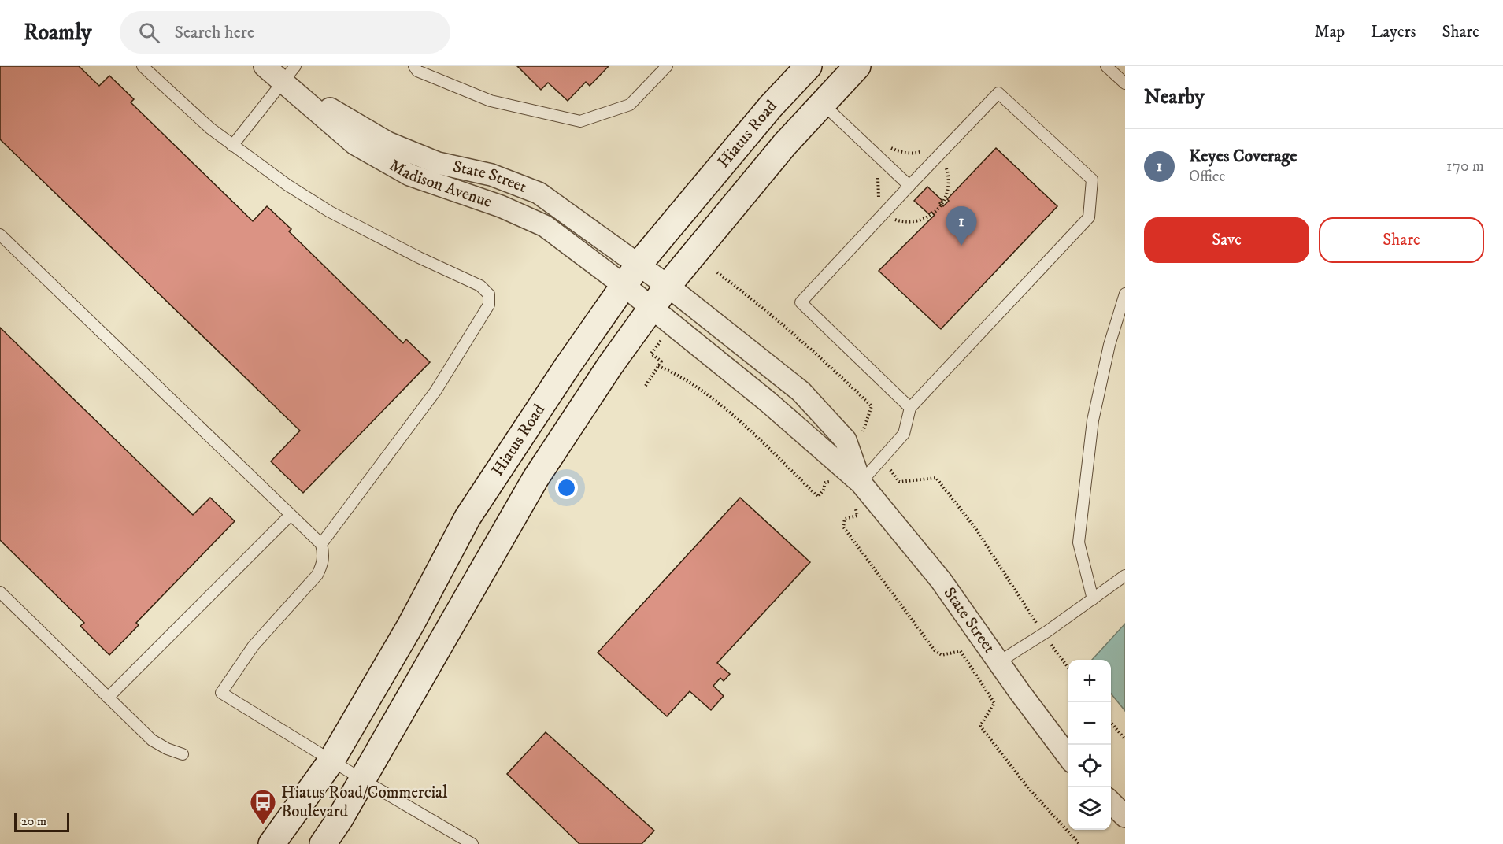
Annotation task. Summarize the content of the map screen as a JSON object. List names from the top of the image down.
{
  "streets": {
    "main road": ["Hiatus Road"],
    "street": ["State Street", "Madison Avenue"]
  },
  "crossings": [
    ["Hiatus Road", "State Street"],
    ["Hiatus Road", "Madison Avenue"],
    ["State Street", "Madison Avenue"]
  ],
  "places": {
    "bus stop": ["Hiatus Road/Commercial Boulevard"]
  },
  "scale_bar": "20 m",
  "page": {
    "header": "Roamly",
    "search": "Search here",
    "nav": ["Map", "Layers", "Share"],
    "heading": "Nearby",
    "list": [
      {
        "mark": "1",
        "name": "Keyes Coverage",
        "note": "Office",
        "value": "170 m"
      }
    ],
    "buttons": ["Save", "Share"],
    "pins": "1",
    "map_buttons": ["+", "−"],
    "scale": "20 m"
  }
}
